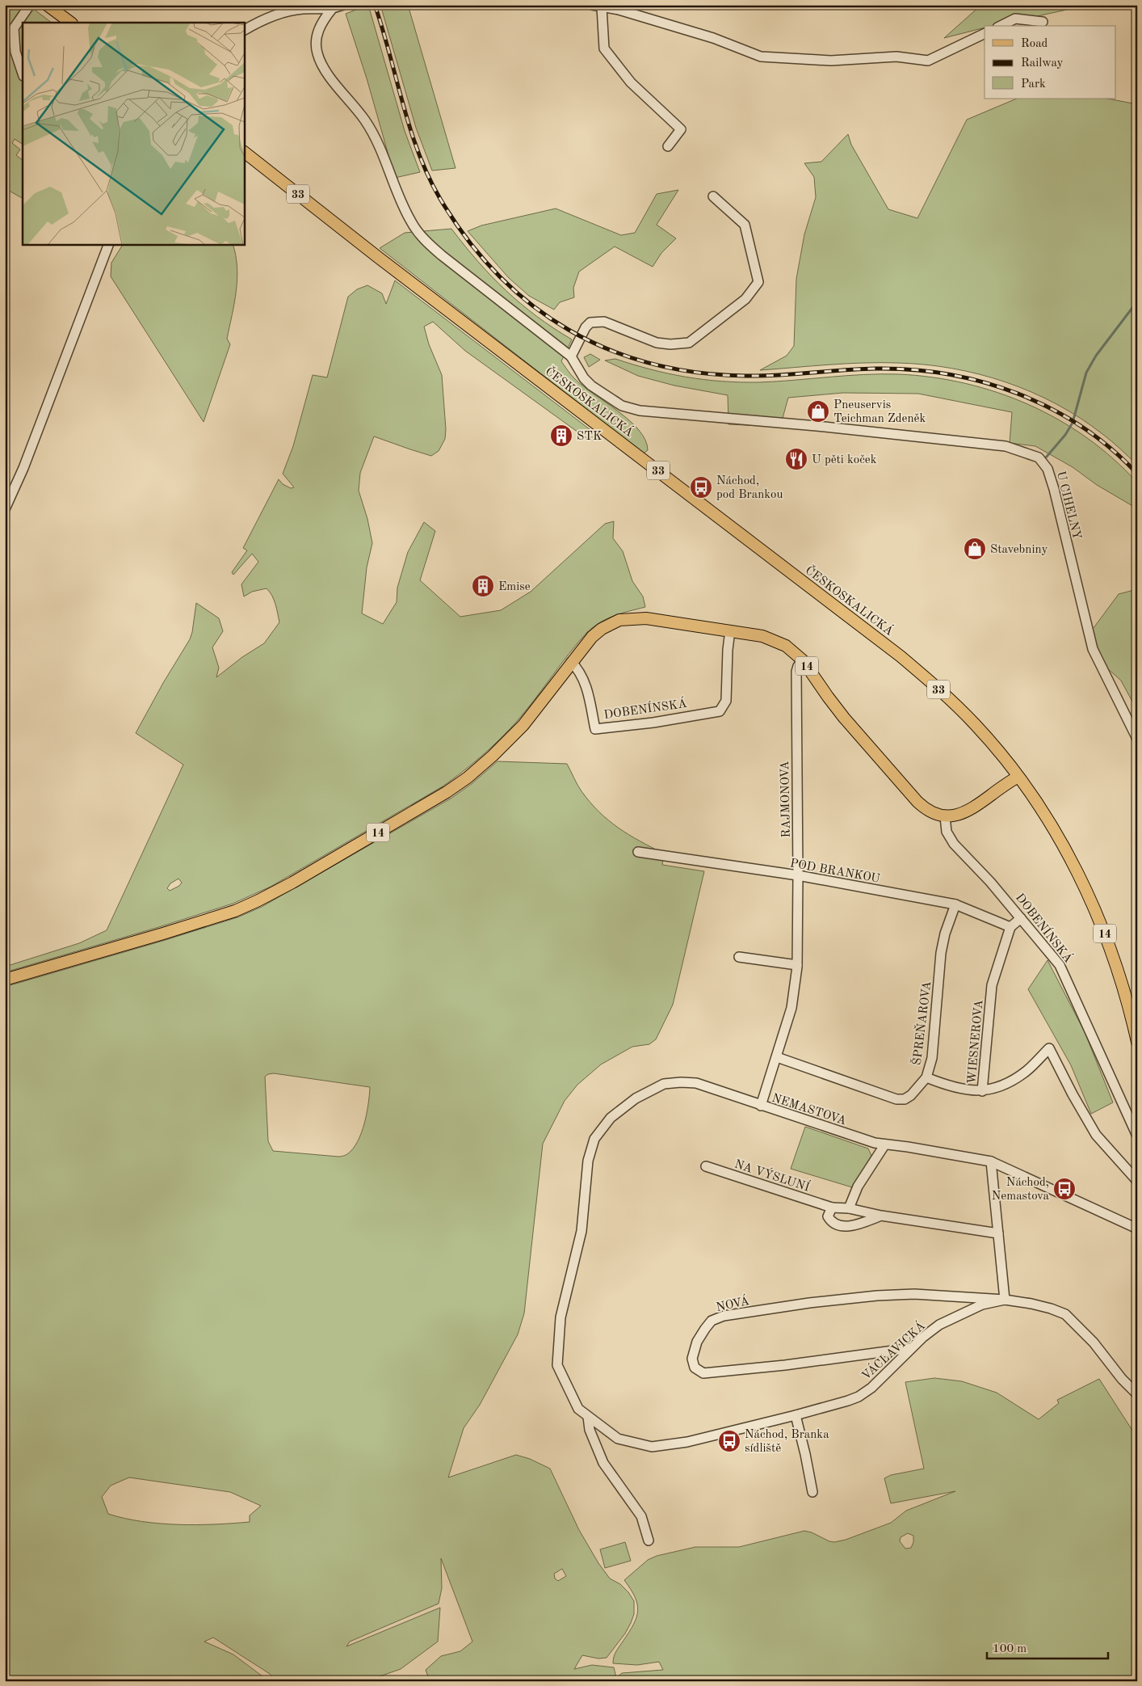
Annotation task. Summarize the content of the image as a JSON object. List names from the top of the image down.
{
  "streets": {
    "main road": ["33", "ČESKOSKALICKÁ", "14"],
    "street": [
      "U CIHELNY",
      "DOBENÍNSKÁ",
      "RAJMONOVA",
      "POD BRANKOU",
      "ŠPREŇAROVA",
      "WIESNEROVA",
      "NEMASTOVA",
      "NA VÝSLUNÍ",
      "NOVÁ",
      "VÁCLAVICKÁ"
    ]
  },
  "crossings": [
    ["14", "DOBENÍNSKÁ"],
    ["14", "RAJMONOVA"],
    ["RAJMONOVA", "POD BRANKOU"],
    ["RAJMONOVA", "ŠPREŇAROVA"],
    ["RAJMONOVA", "NEMASTOVA"],
    ["POD BRANKOU", "ŠPREŇAROVA"],
    ["POD BRANKOU", "WIESNEROVA"],
    ["NEMASTOVA", "VÁCLAVICKÁ"],
    ["NOVÁ", "VÁCLAVICKÁ"]
  ],
  "places": {
    "shop": ["Pneuservis Teichman Zdeněk", "Stavebniny"],
    "building": ["STK", "Emise"],
    "restaurant": ["U pěti koček"],
    "bus stop": ["Náchod, pod Brankou", "Náchod, Nemastova", "Náchod, Branka sídliště"]
  },
  "legend": ["Road", "Railway", "Park"],
  "scale_bar": "100 m"
}
